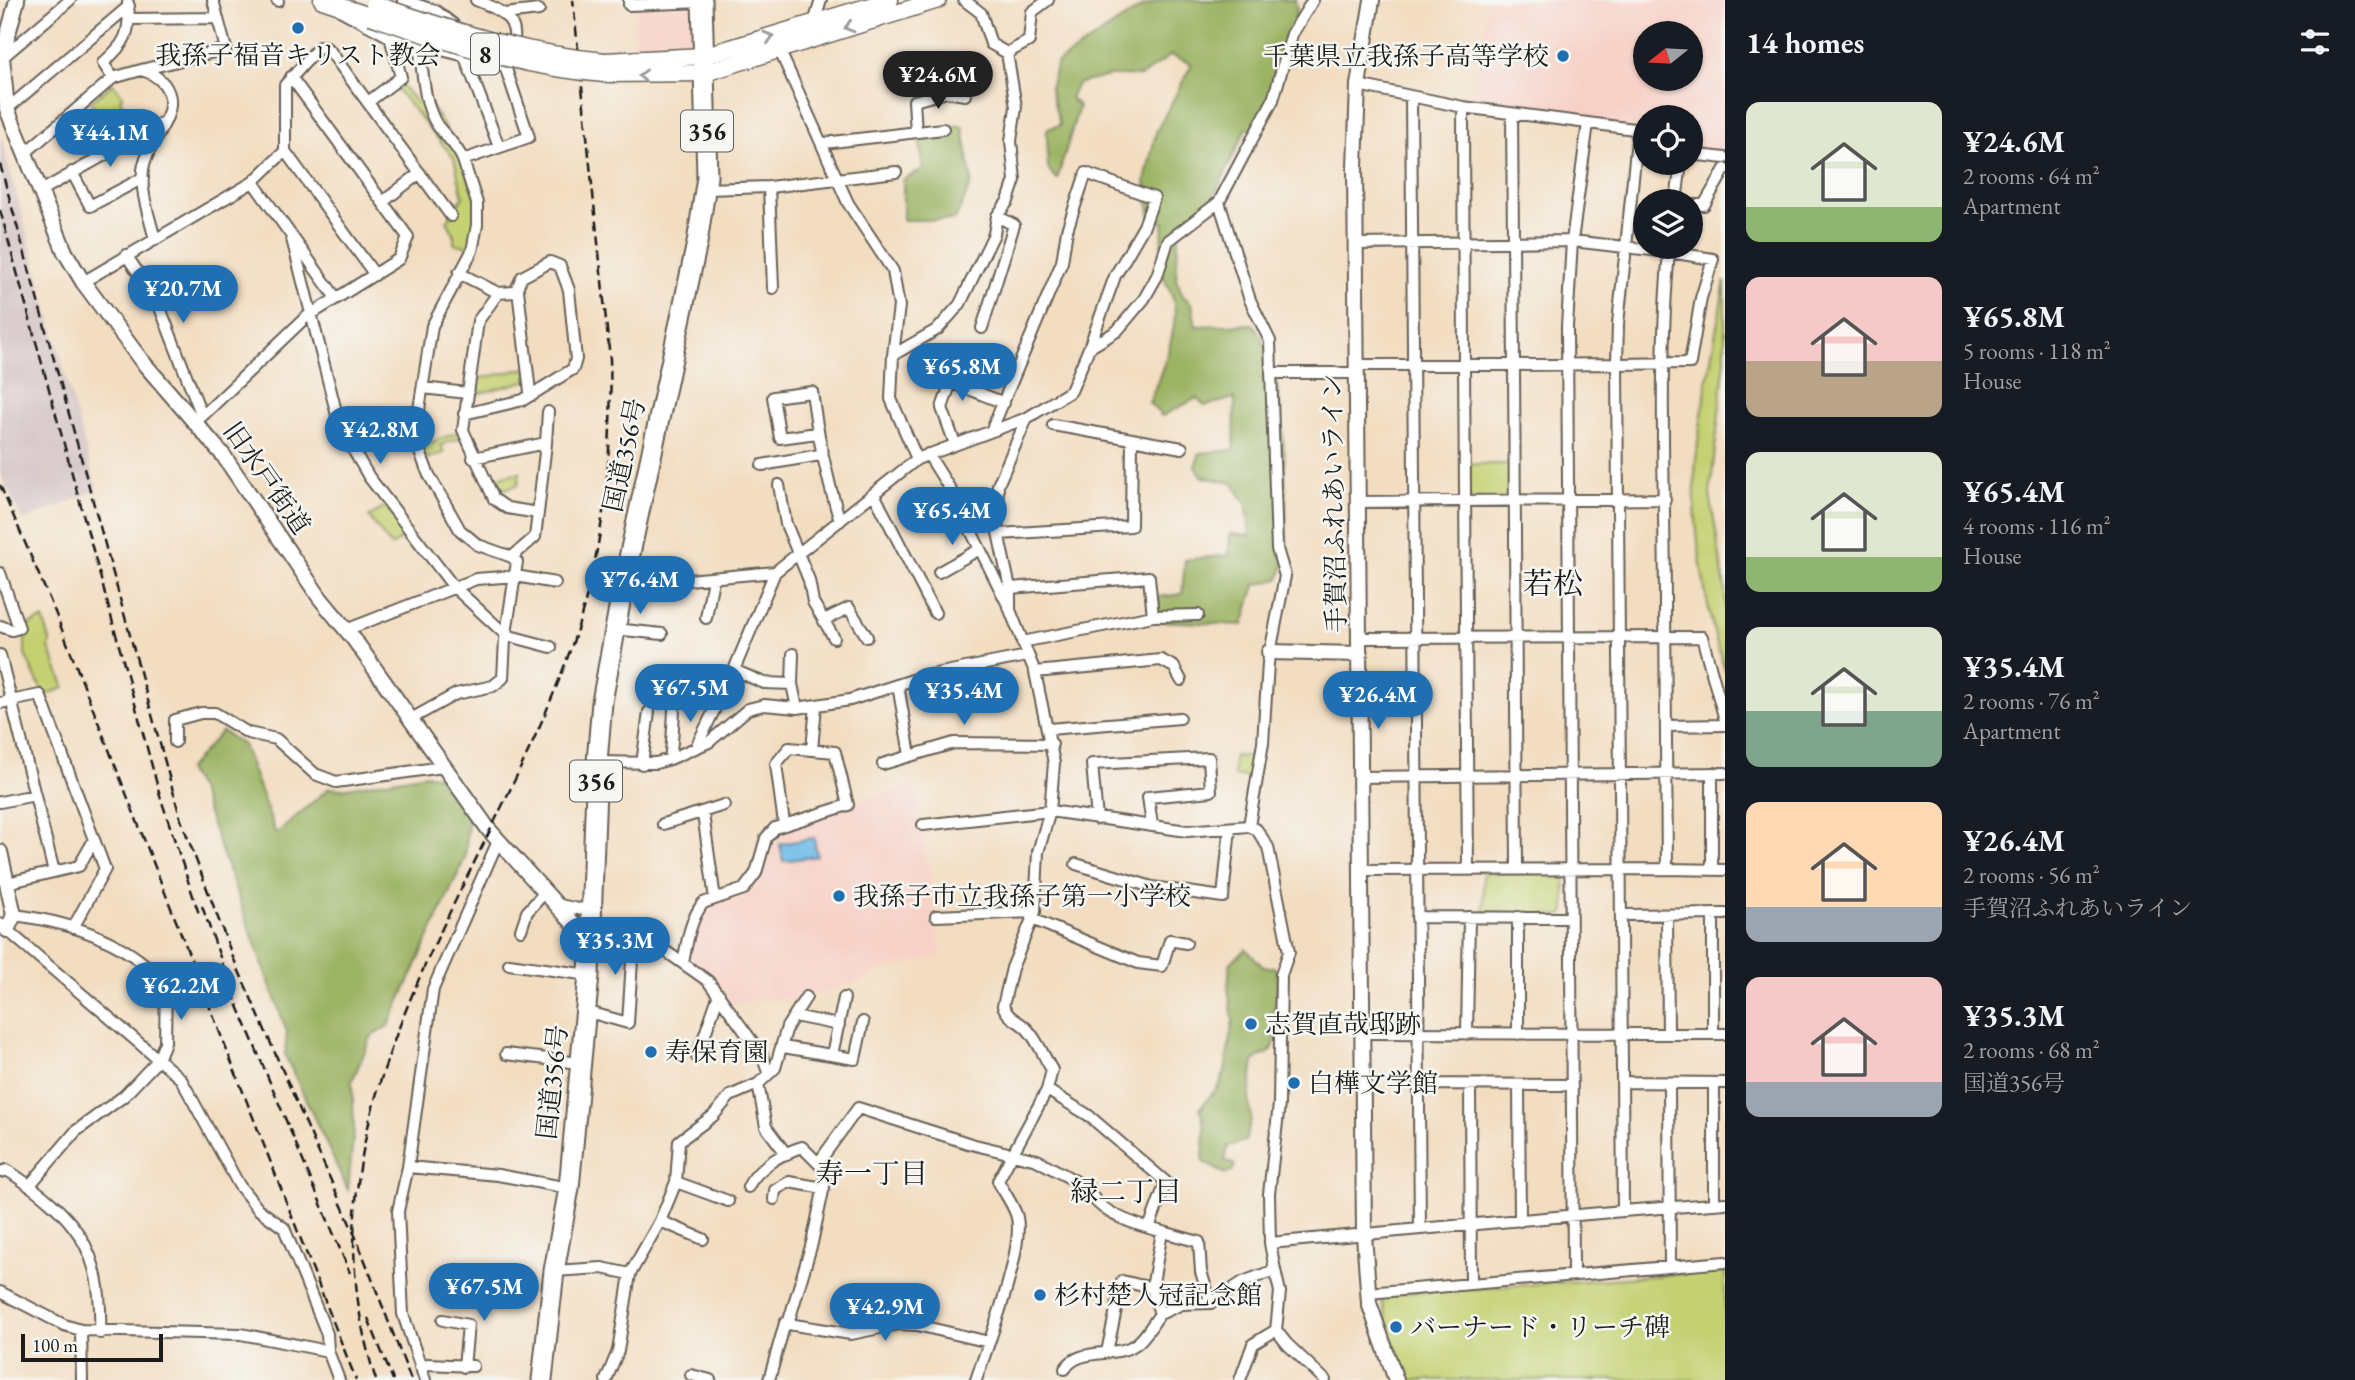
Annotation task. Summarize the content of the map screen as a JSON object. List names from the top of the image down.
{
  "streets": {
    "highway": ["356", "国道356号"],
    "main road": ["8"],
    "street": ["旧水戸街道", "手賀沼ふれあいライン"]
  },
  "crossings": [
    ["8", "国道356号"],
    ["国道356号", "旧水戸街道"]
  ],
  "districts": ["若松", "寿一丁目", "緑二丁目"],
  "places": [
    "我孫子福音キリスト教会",
    "千葉県立我孫子高等学校",
    "我孫子市立我孫子第一小学校",
    "志賀直哉邸跡",
    "寿保育園",
    "白樺文学館",
    "杉村楚人冠記念館",
    "バーナード・リーチ碑"
  ],
  "scale_bar": "100 m",
  "north": "left",
  "page": {
    "heading": "14 homes",
    "price": [
      "¥24.6M",
      "¥44.1M",
      "¥20.7M",
      "¥65.8M",
      "¥42.8M",
      "¥65.4M",
      "¥76.4M",
      "¥67.5M",
      "¥35.4M",
      "¥26.4M",
      "¥35.3M",
      "¥62.2M",
      "¥67.5M",
      "¥42.9M"
    ],
    "list": [
      {
        "name": "¥24.6M",
        "note": "2 rooms · 64 m² · Apartment"
      },
      {
        "name": "¥65.8M",
        "note": "5 rooms · 118 m² · House"
      },
      {
        "name": "¥65.4M",
        "note": "4 rooms · 116 m² · House"
      },
      {
        "name": "¥35.4M",
        "note": "2 rooms · 76 m² · Apartment"
      },
      {
        "name": "¥26.4M",
        "note": "2 rooms · 56 m² · 手賀沼ふれあいライン"
      },
      {
        "name": "¥35.3M",
        "note": "2 rooms · 68 m² · 国道356号"
      }
    ],
    "scale": "100 m"
  }
}
